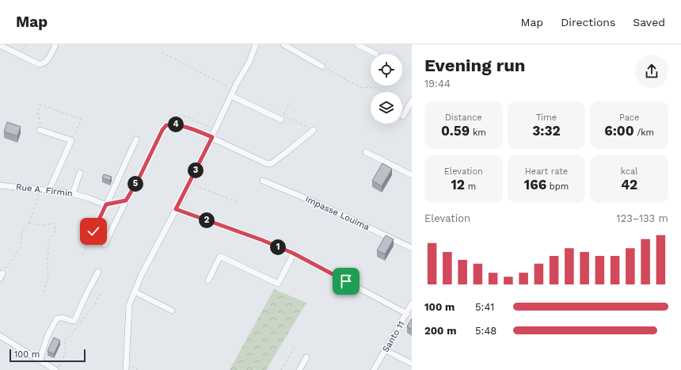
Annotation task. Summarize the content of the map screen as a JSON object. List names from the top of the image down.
{
  "streets": {
    "street": ["Rue A. Firmin", "Impasse Louima", "Santo 11"]
  },
  "scale_bar": "100 m",
  "page": {
    "header": "Map",
    "nav": ["Map", "Directions", "Saved"],
    "heading": ["Evening run", "19:44"],
    "stats": [
      ["Distance", "0.59 km"],
      ["Time", "3:32"],
      ["Pace", "6:00 /km"],
      ["Elevation", "12 m"],
      ["Heart rate", "166 bpm"],
      ["kcal", "42"]
    ],
    "pins": [
      "4",
      "3",
      "5",
      "2",
      "1"
    ],
    "chart": ["Elevation", "123–133 m"],
    "list": [
      {
        "name": "100 m",
        "note": "5:41"
      },
      {
        "name": "200 m",
        "note": "5:48"
      }
    ],
    "scale": "100 m"
  }
}
